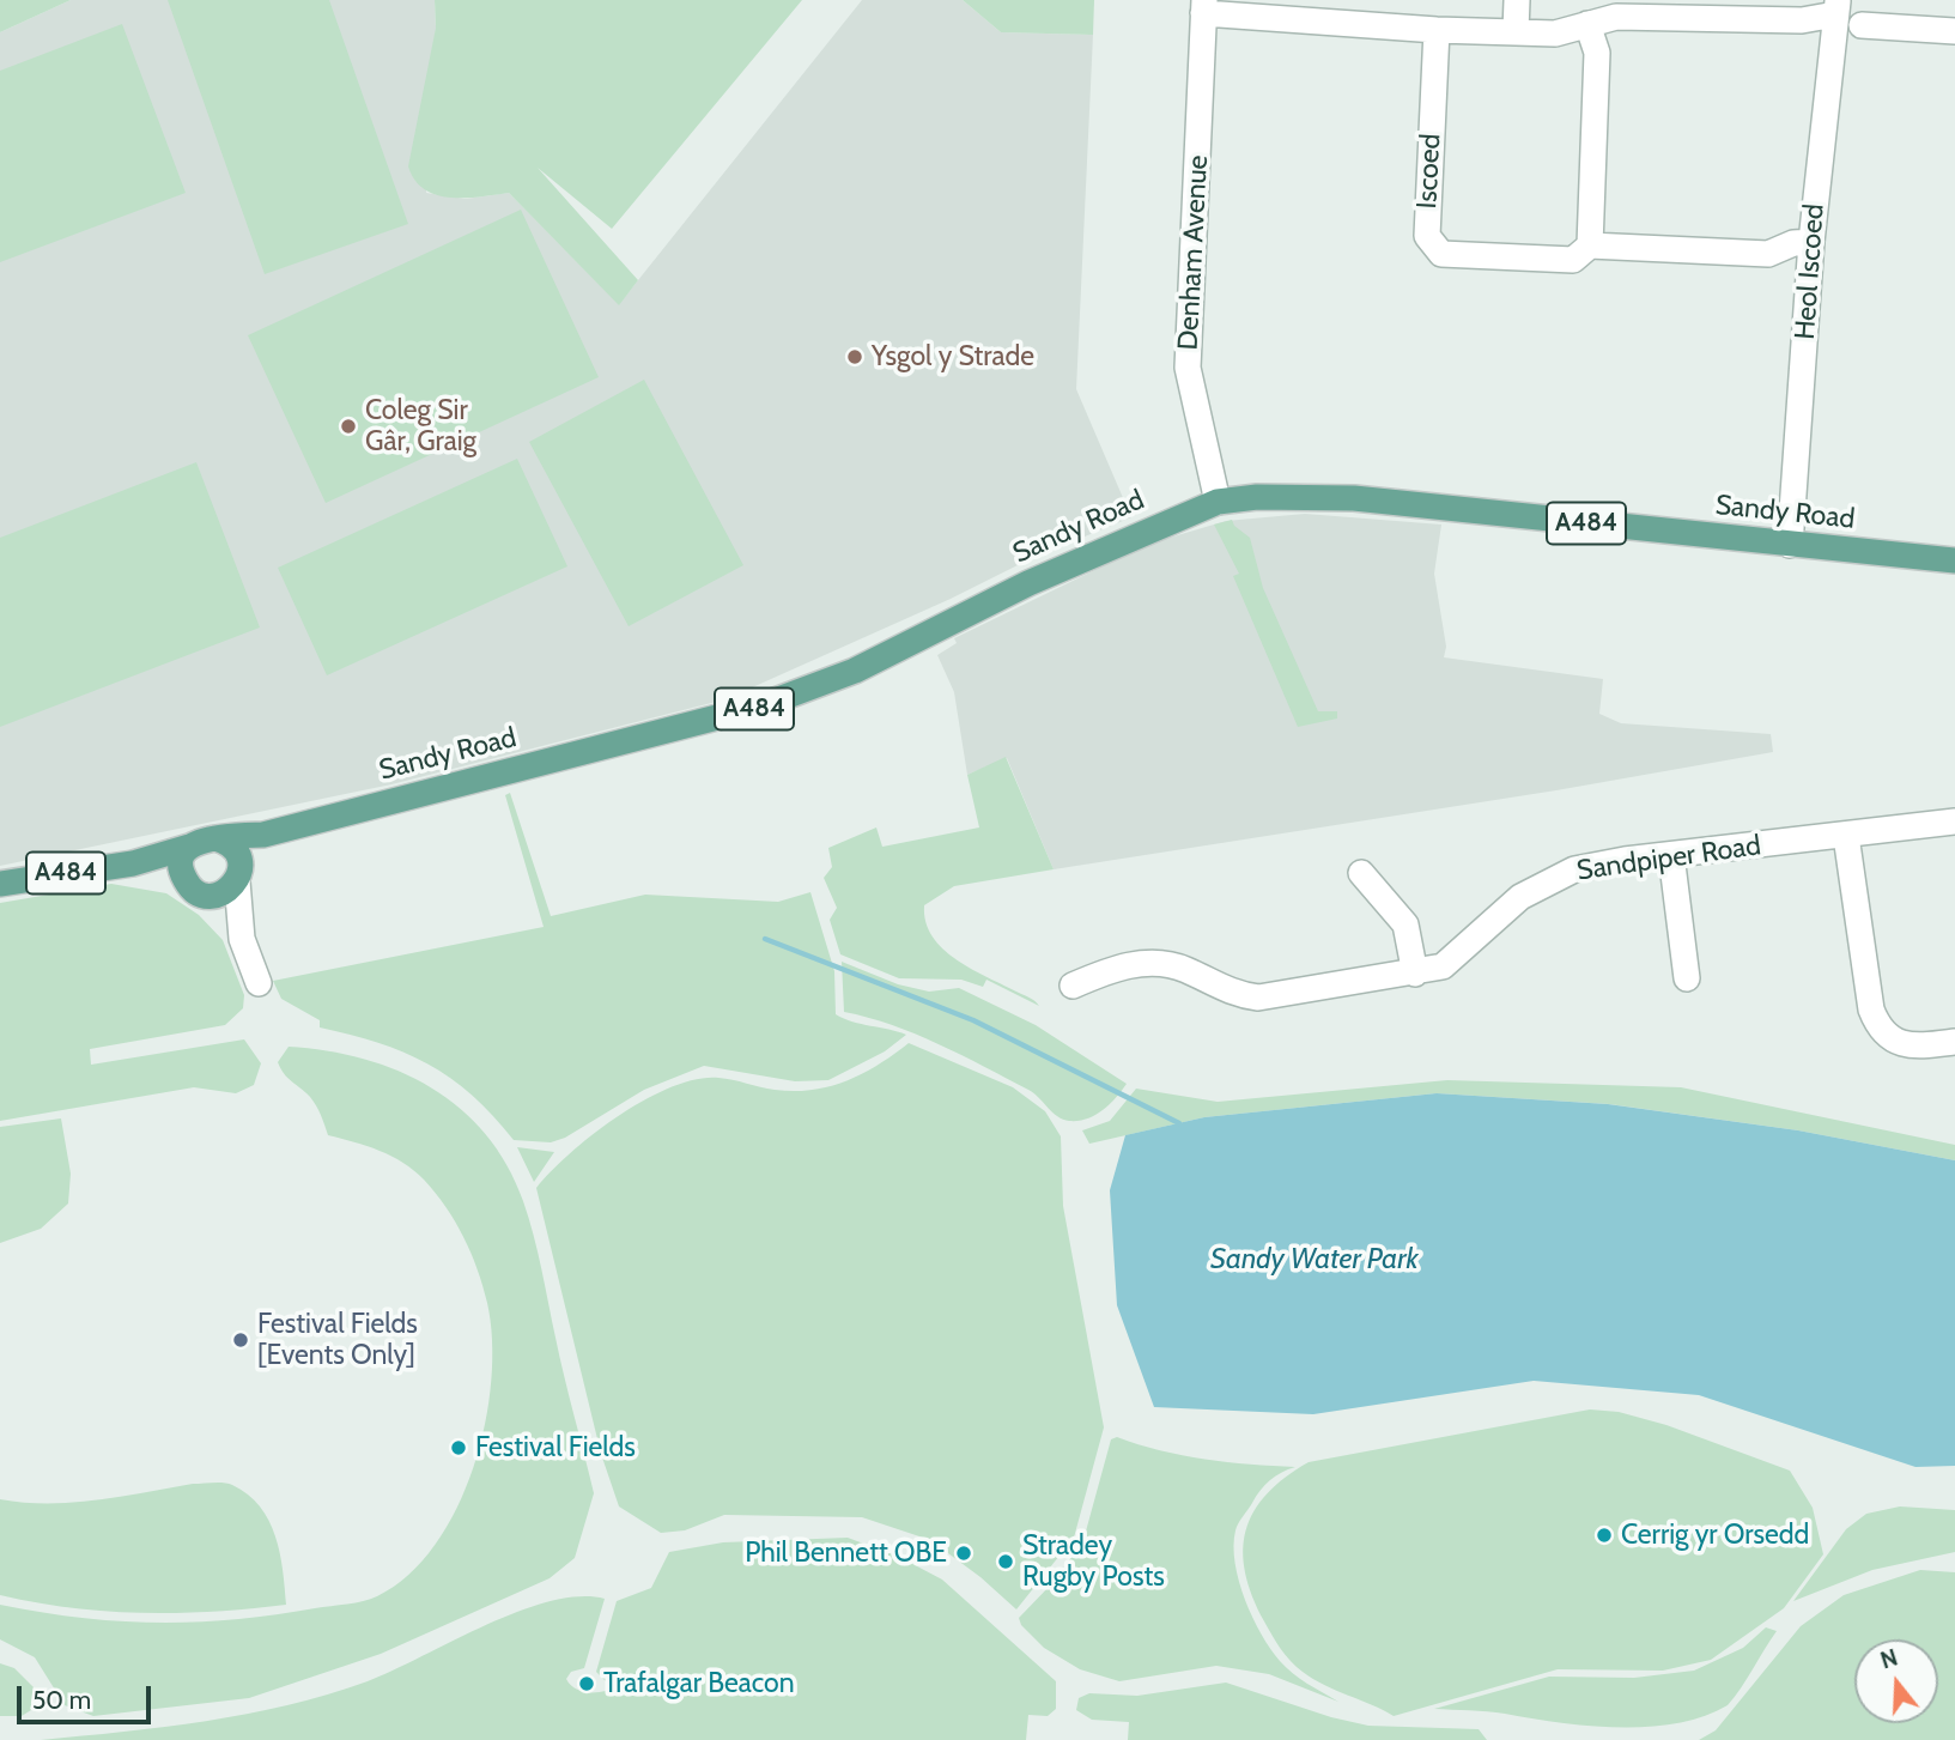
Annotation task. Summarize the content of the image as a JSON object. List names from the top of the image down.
{
  "streets": {
    "main road": ["Sandy Road", "A484"],
    "street": [
      "Iscoed",
      "Denham Avenue",
      "Heol Iscoed",
      "Sandpiper Road"
    ]
  },
  "crossings": [
    ["Iscoed", "Heol Iscoed"],
    ["Denham Avenue", "Sandy Road"],
    ["Heol Iscoed", "Sandy Road"],
    ["Sandy Road", "A484"]
  ],
  "water": ["Sandy Water Park"],
  "places": [
    "Ysgol y Strade",
    "Coleg Sir Gâr, Graig",
    "Festival Fields [Events Only]",
    "Festival Fields",
    "Cerrig yr Orsedd",
    "Phil Bennett OBE",
    "Stradey Rugby Posts",
    "Trafalgar Beacon"
  ],
  "scale_bar": "50 m",
  "north": "top"
}
